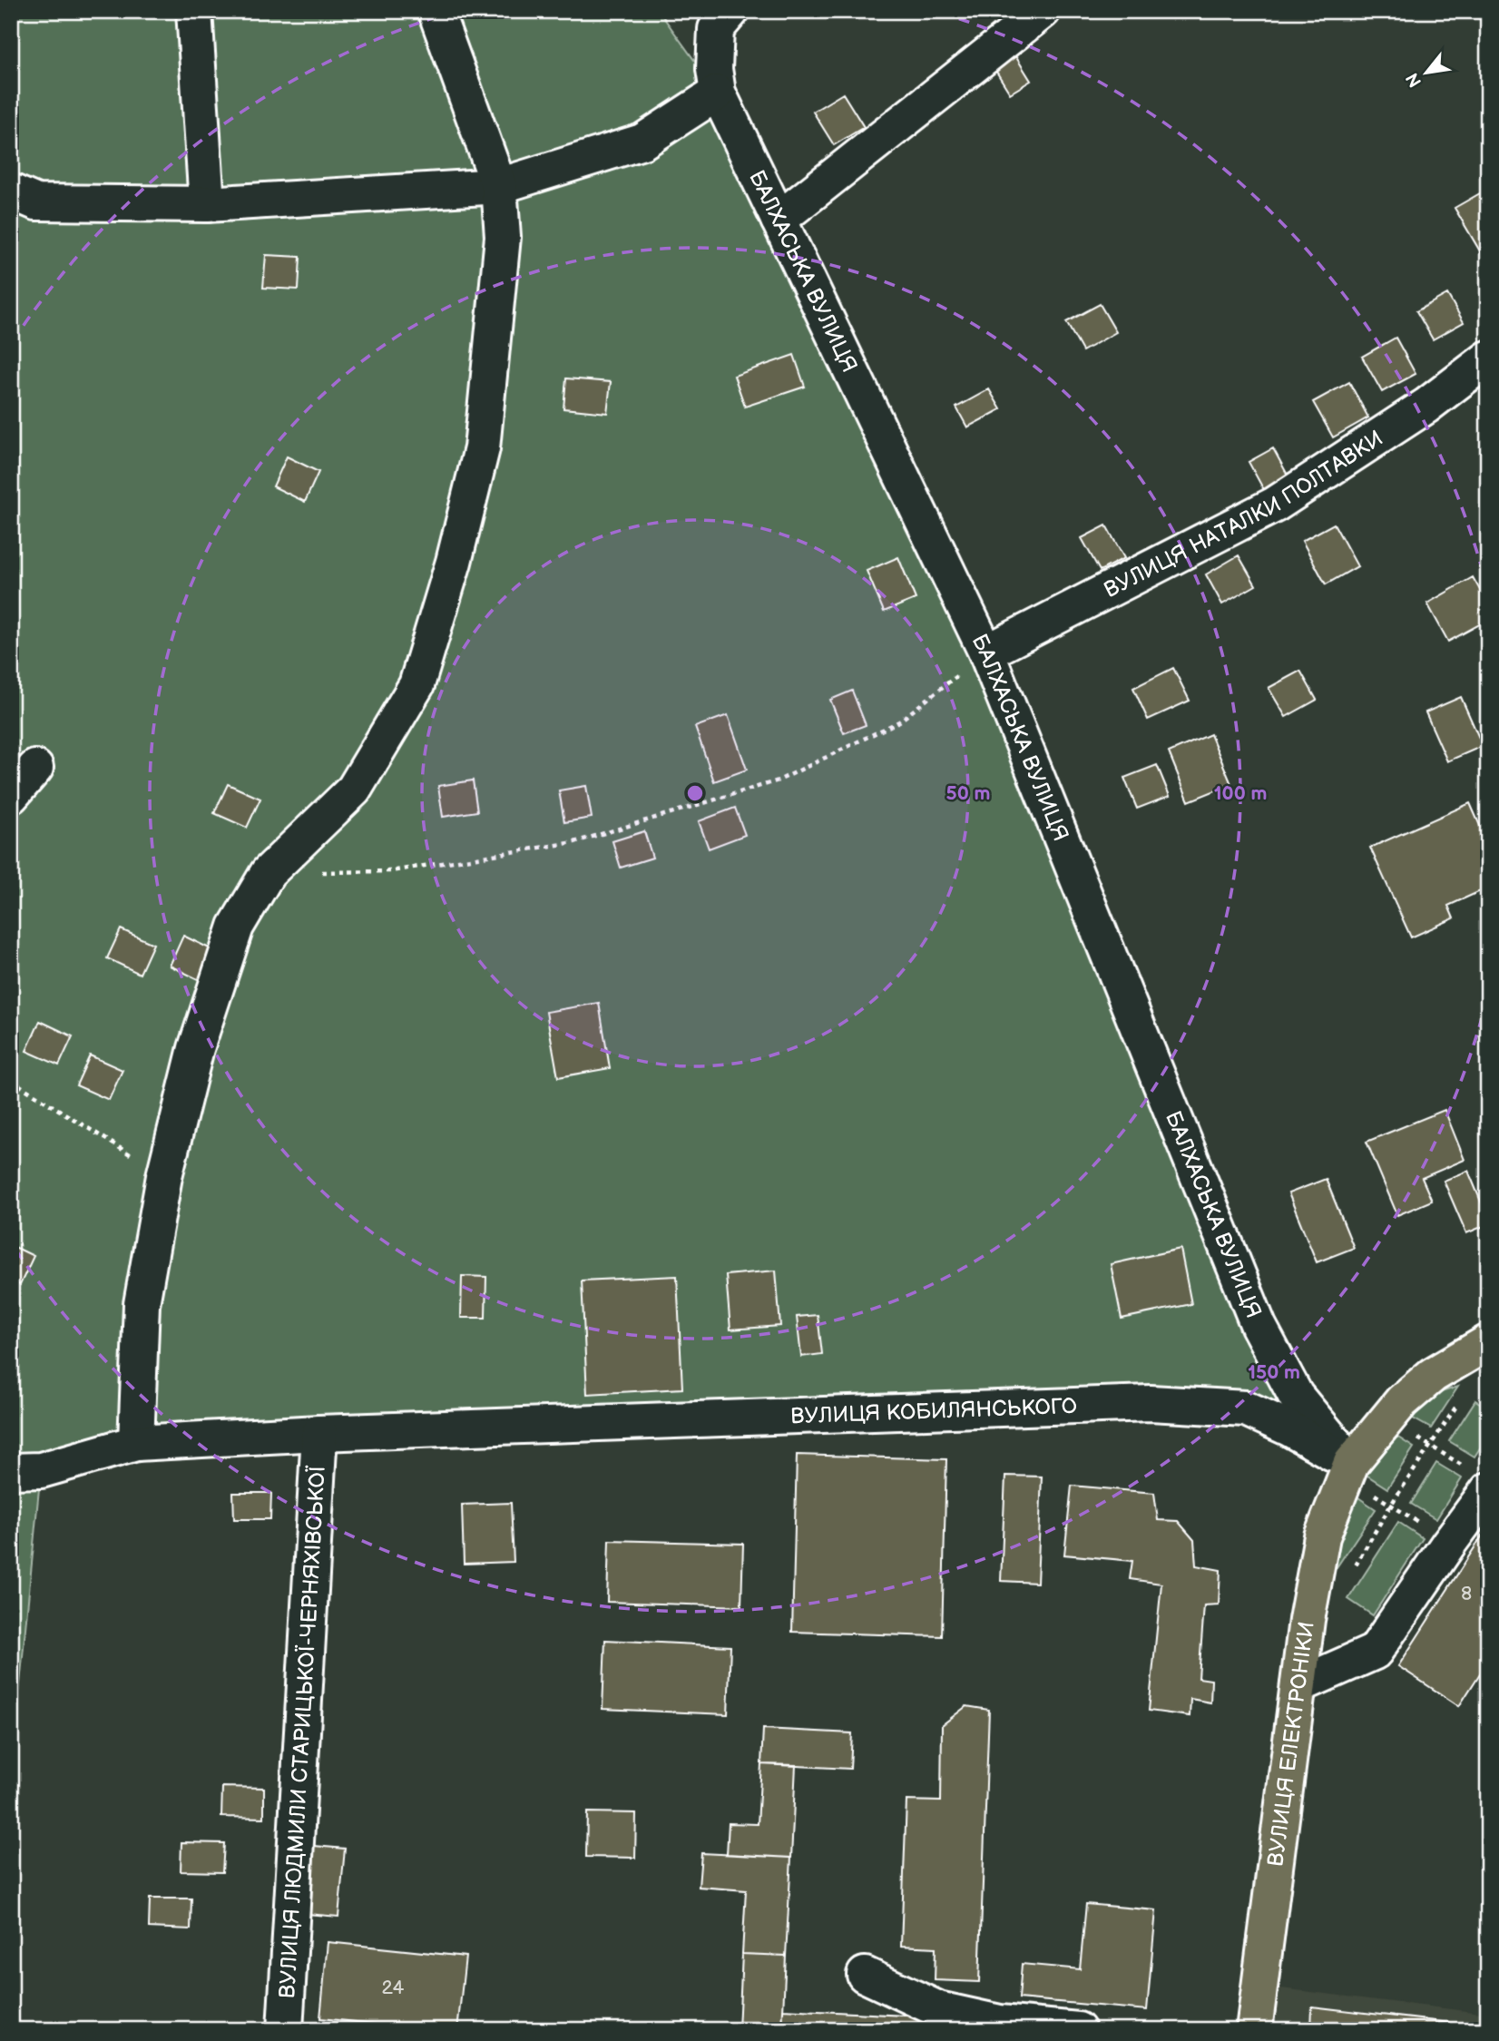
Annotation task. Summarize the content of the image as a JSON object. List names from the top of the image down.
{
  "streets": {
    "main road": ["ВУЛИЦЯ ЕЛЕКТРОНІКИ"],
    "street": [
      "БАЛХАСЬКА ВУЛИЦЯ",
      "ВУЛИЦЯ НАТАЛКИ ПОЛТАВКИ",
      "ВУЛИЦЯ КОБИЛЯНСЬКОГО",
      "ВУЛИЦЯ ЛЮДМИЛИ СТАРИЦЬКОЇ-ЧЕРНЯХІВСЬКОЇ"
    ]
  },
  "crossings": [
    ["БАЛХАСЬКА ВУЛИЦЯ", "ВУЛИЦЯ НАТАЛКИ ПОЛТАВКИ"],
    ["БАЛХАСЬКА ВУЛИЦЯ", "ВУЛИЦЯ КОБИЛЯНСЬКОГО"],
    ["БАЛХАСЬКА ВУЛИЦЯ", "ВУЛИЦЯ ЕЛЕКТРОНІКИ"],
    ["ВУЛИЦЯ КОБИЛЯНСЬКОГО", "ВУЛИЦЯ ЛЮДМИЛИ СТАРИЦЬКОЇ-ЧЕРНЯХІВСЬКОЇ"],
    ["ВУЛИЦЯ КОБИЛЯНСЬКОГО", "ВУЛИЦЯ ЕЛЕКТРОНІКИ"]
  ],
  "house_numbers": ["8", "24"],
  "north": "bottom left",
  "rings": ["50 m", "100 m", "150 m"]
}
